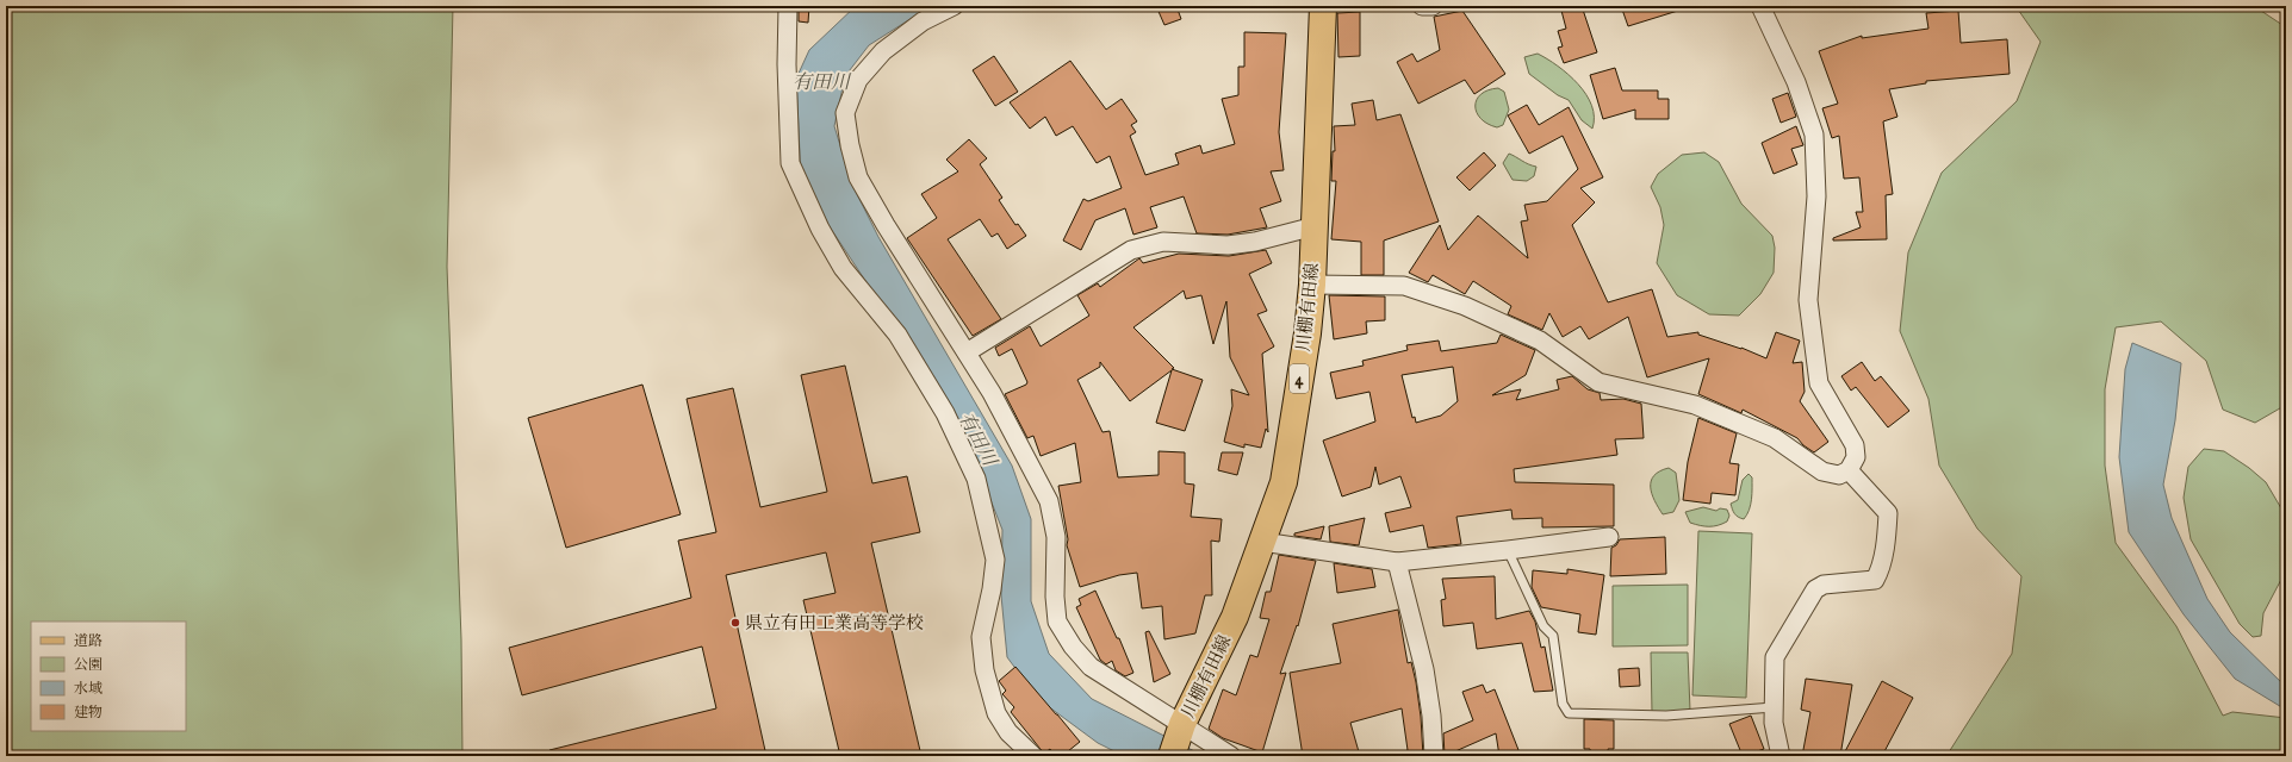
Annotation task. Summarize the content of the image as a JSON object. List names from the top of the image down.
{
  "streets": {
    "main road": ["川棚有田線", "4"]
  },
  "water": ["有田川"],
  "places": ["県立有田工業高等学校"],
  "legend": [
    "道路",
    "公園",
    "水域",
    "建物"
  ]
}
